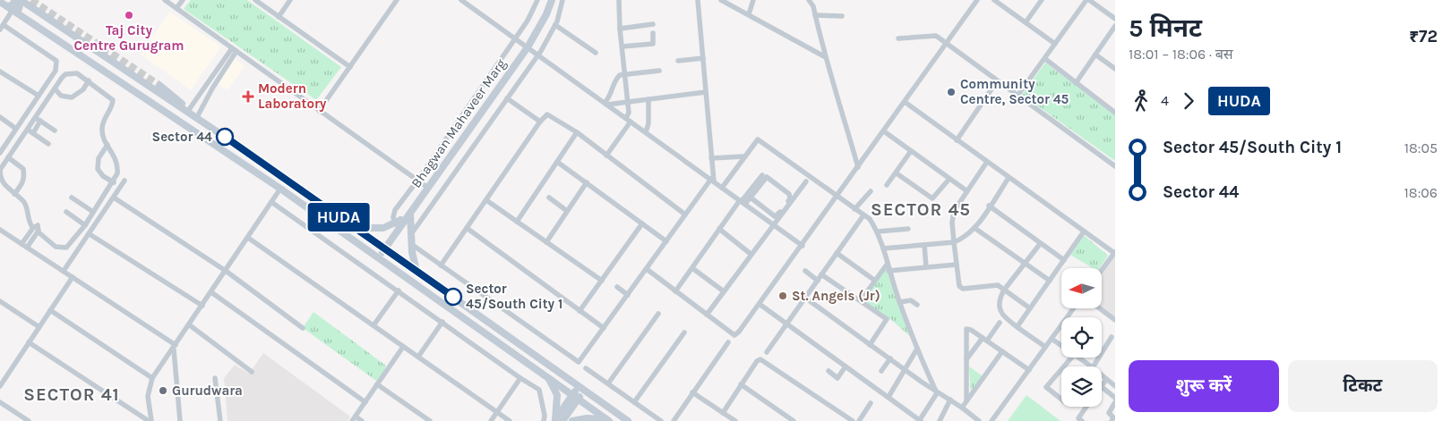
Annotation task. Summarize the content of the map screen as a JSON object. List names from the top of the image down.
{
  "streets": {
    "main road": ["Bhagwan Mahaveer Marg"]
  },
  "districts": ["SECTOR 45", "SECTOR 41"],
  "places": {
    "other": [
      "Taj City Centre Gurugram",
      "Community Centre, Sector 45",
      "Sector 44",
      "St. Angels (Jr)",
      "Sector 45/South City 1",
      "Gurudwara"
    ],
    "health": ["Modern Laboratory"]
  },
  "lines": ["bus line HUDA"],
  "north": "left",
  "page": {
    "on_map": "HUDA",
    "heading": ["5 मिनट", "18:01 – 18:06 · बस", "₹72"],
    "legs": ["4", "HUDA"],
    "list": [
      {
        "name": "Sector 45/South City 1",
        "value": "18:05"
      },
      {
        "name": "Sector 44",
        "value": "18:06"
      }
    ],
    "buttons": ["शुरू करें", "टिकट"]
  }
}
